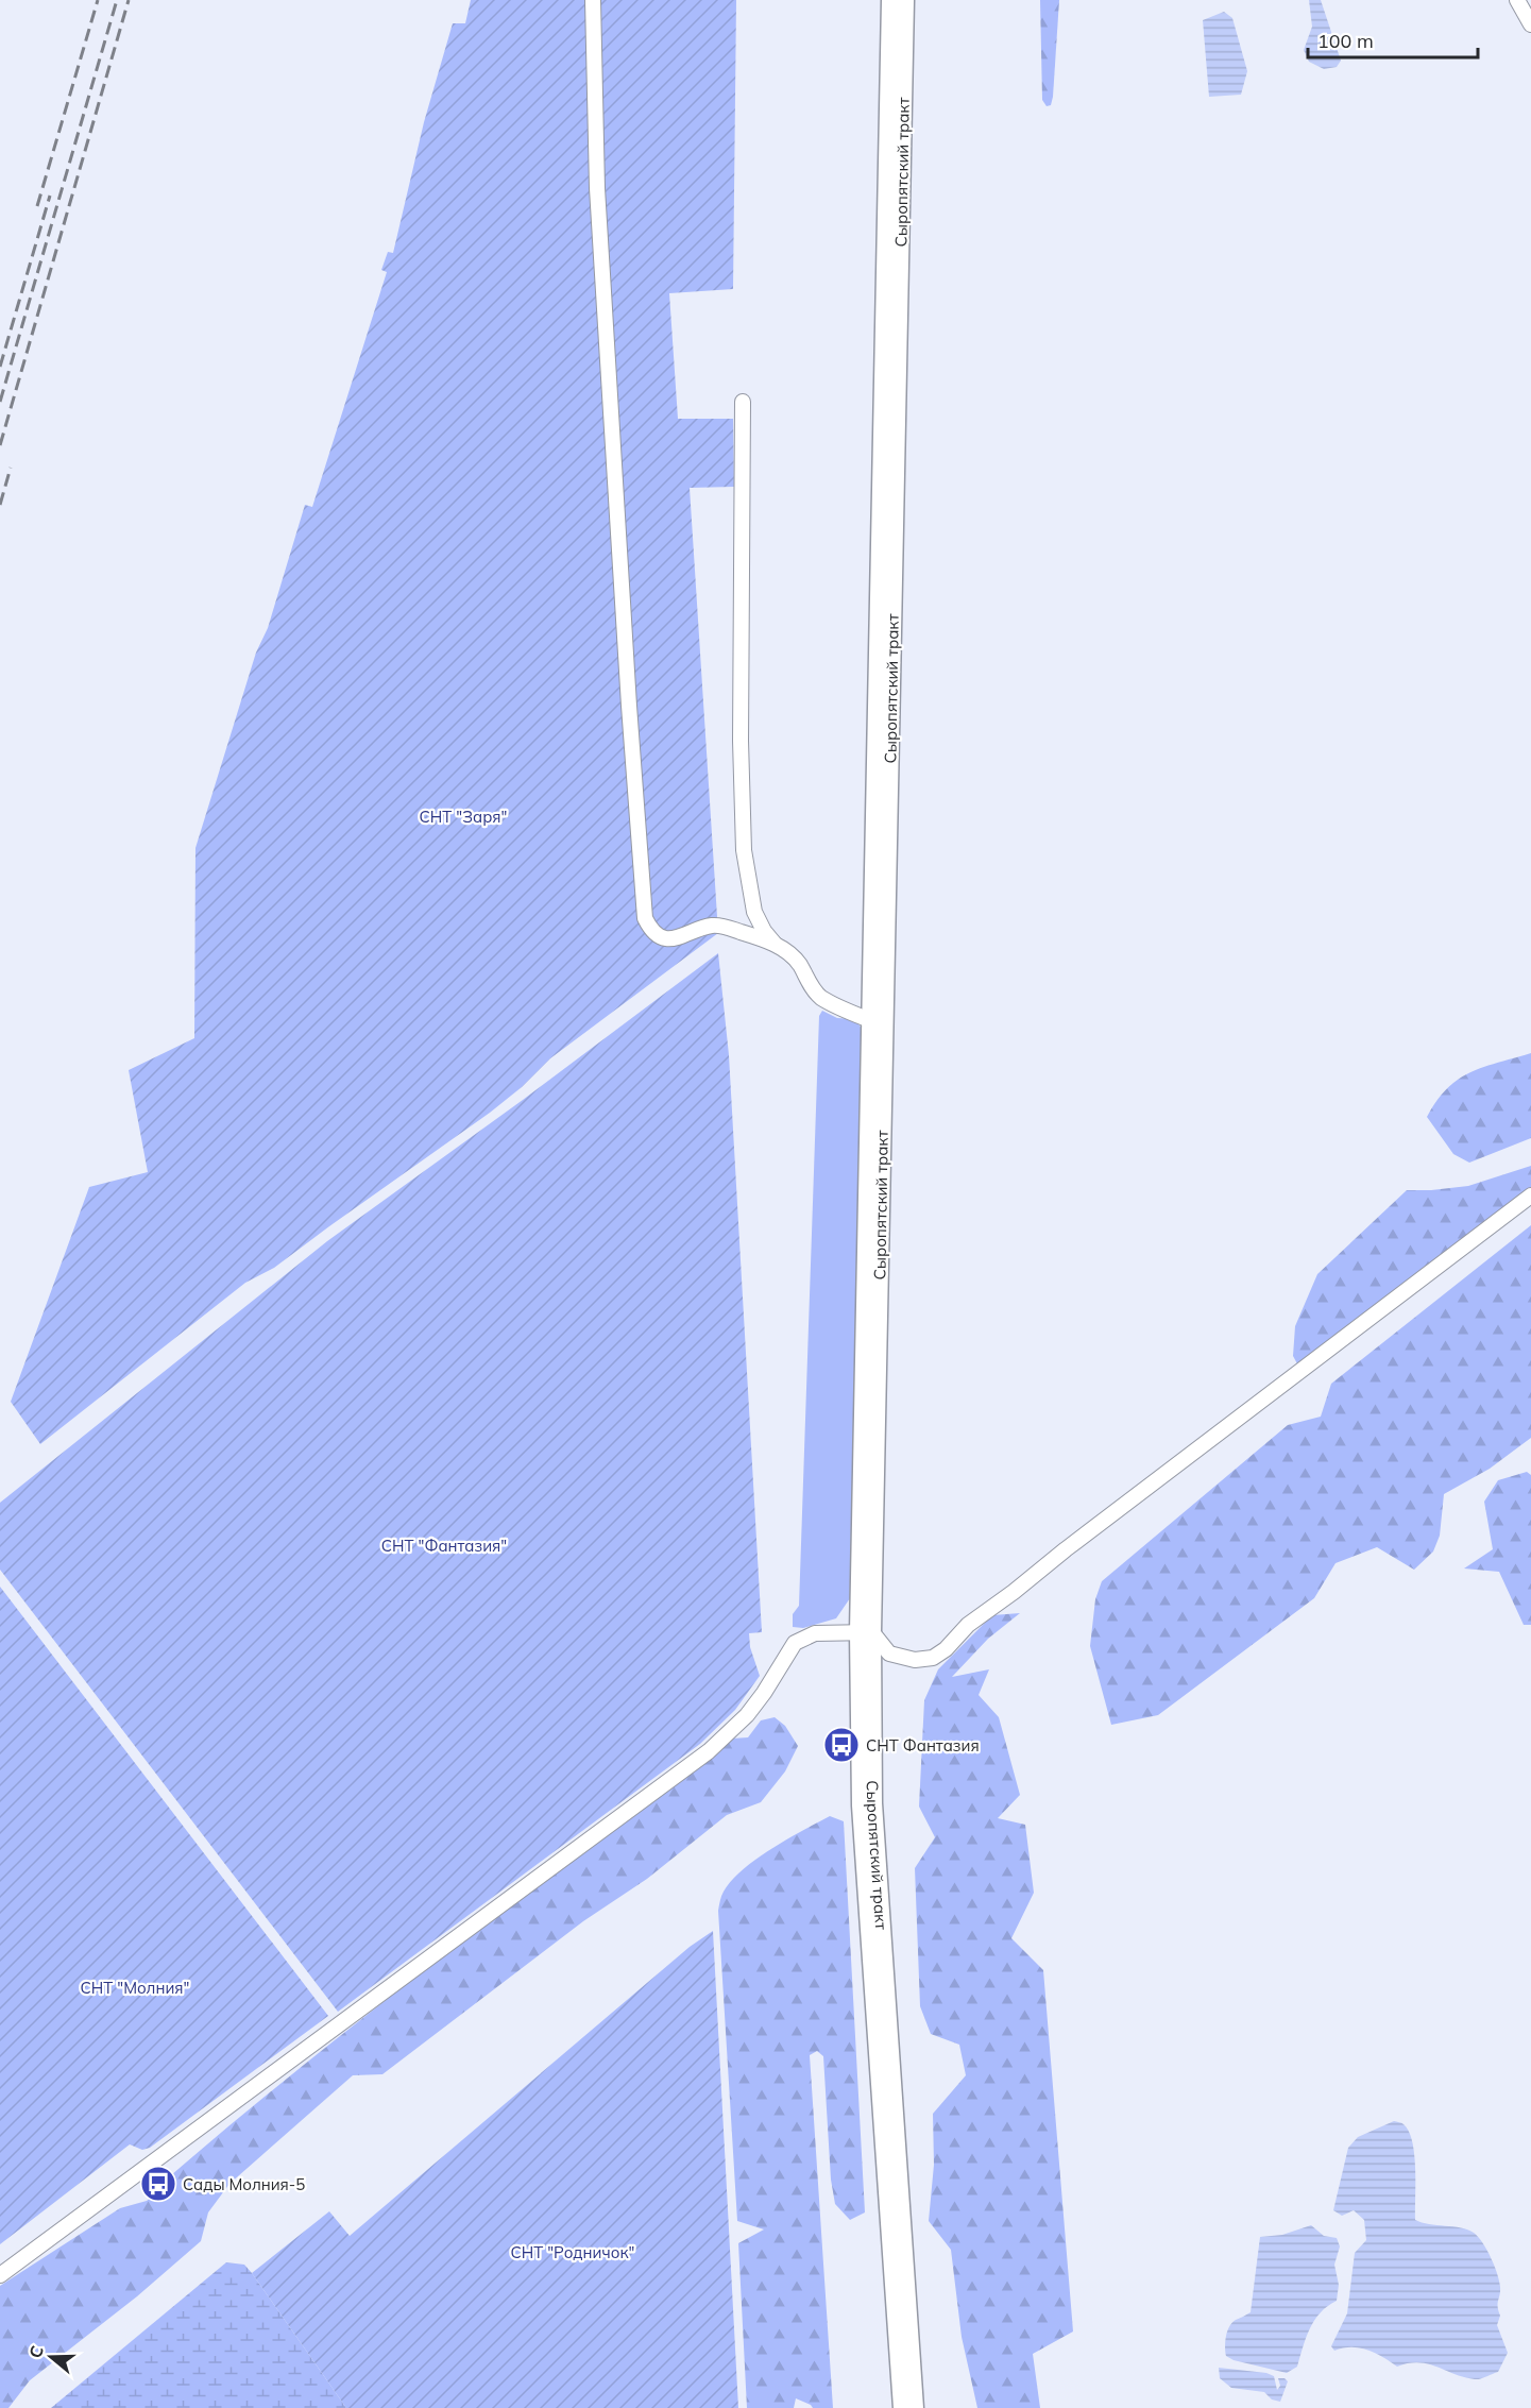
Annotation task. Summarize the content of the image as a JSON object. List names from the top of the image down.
{
  "streets": {
    "main road": ["Сыропятский тракт"]
  },
  "parks": [
    "СНТ \"Заря\"",
    "СНТ \"Фантазия\"",
    "СНТ \"Молния\"",
    "СНТ \"Родничок\""
  ],
  "places": {
    "bus stop": ["СНТ Фантазия", "Сады Молния-5"]
  },
  "scale_bar": "100 m",
  "north": "left"
}
